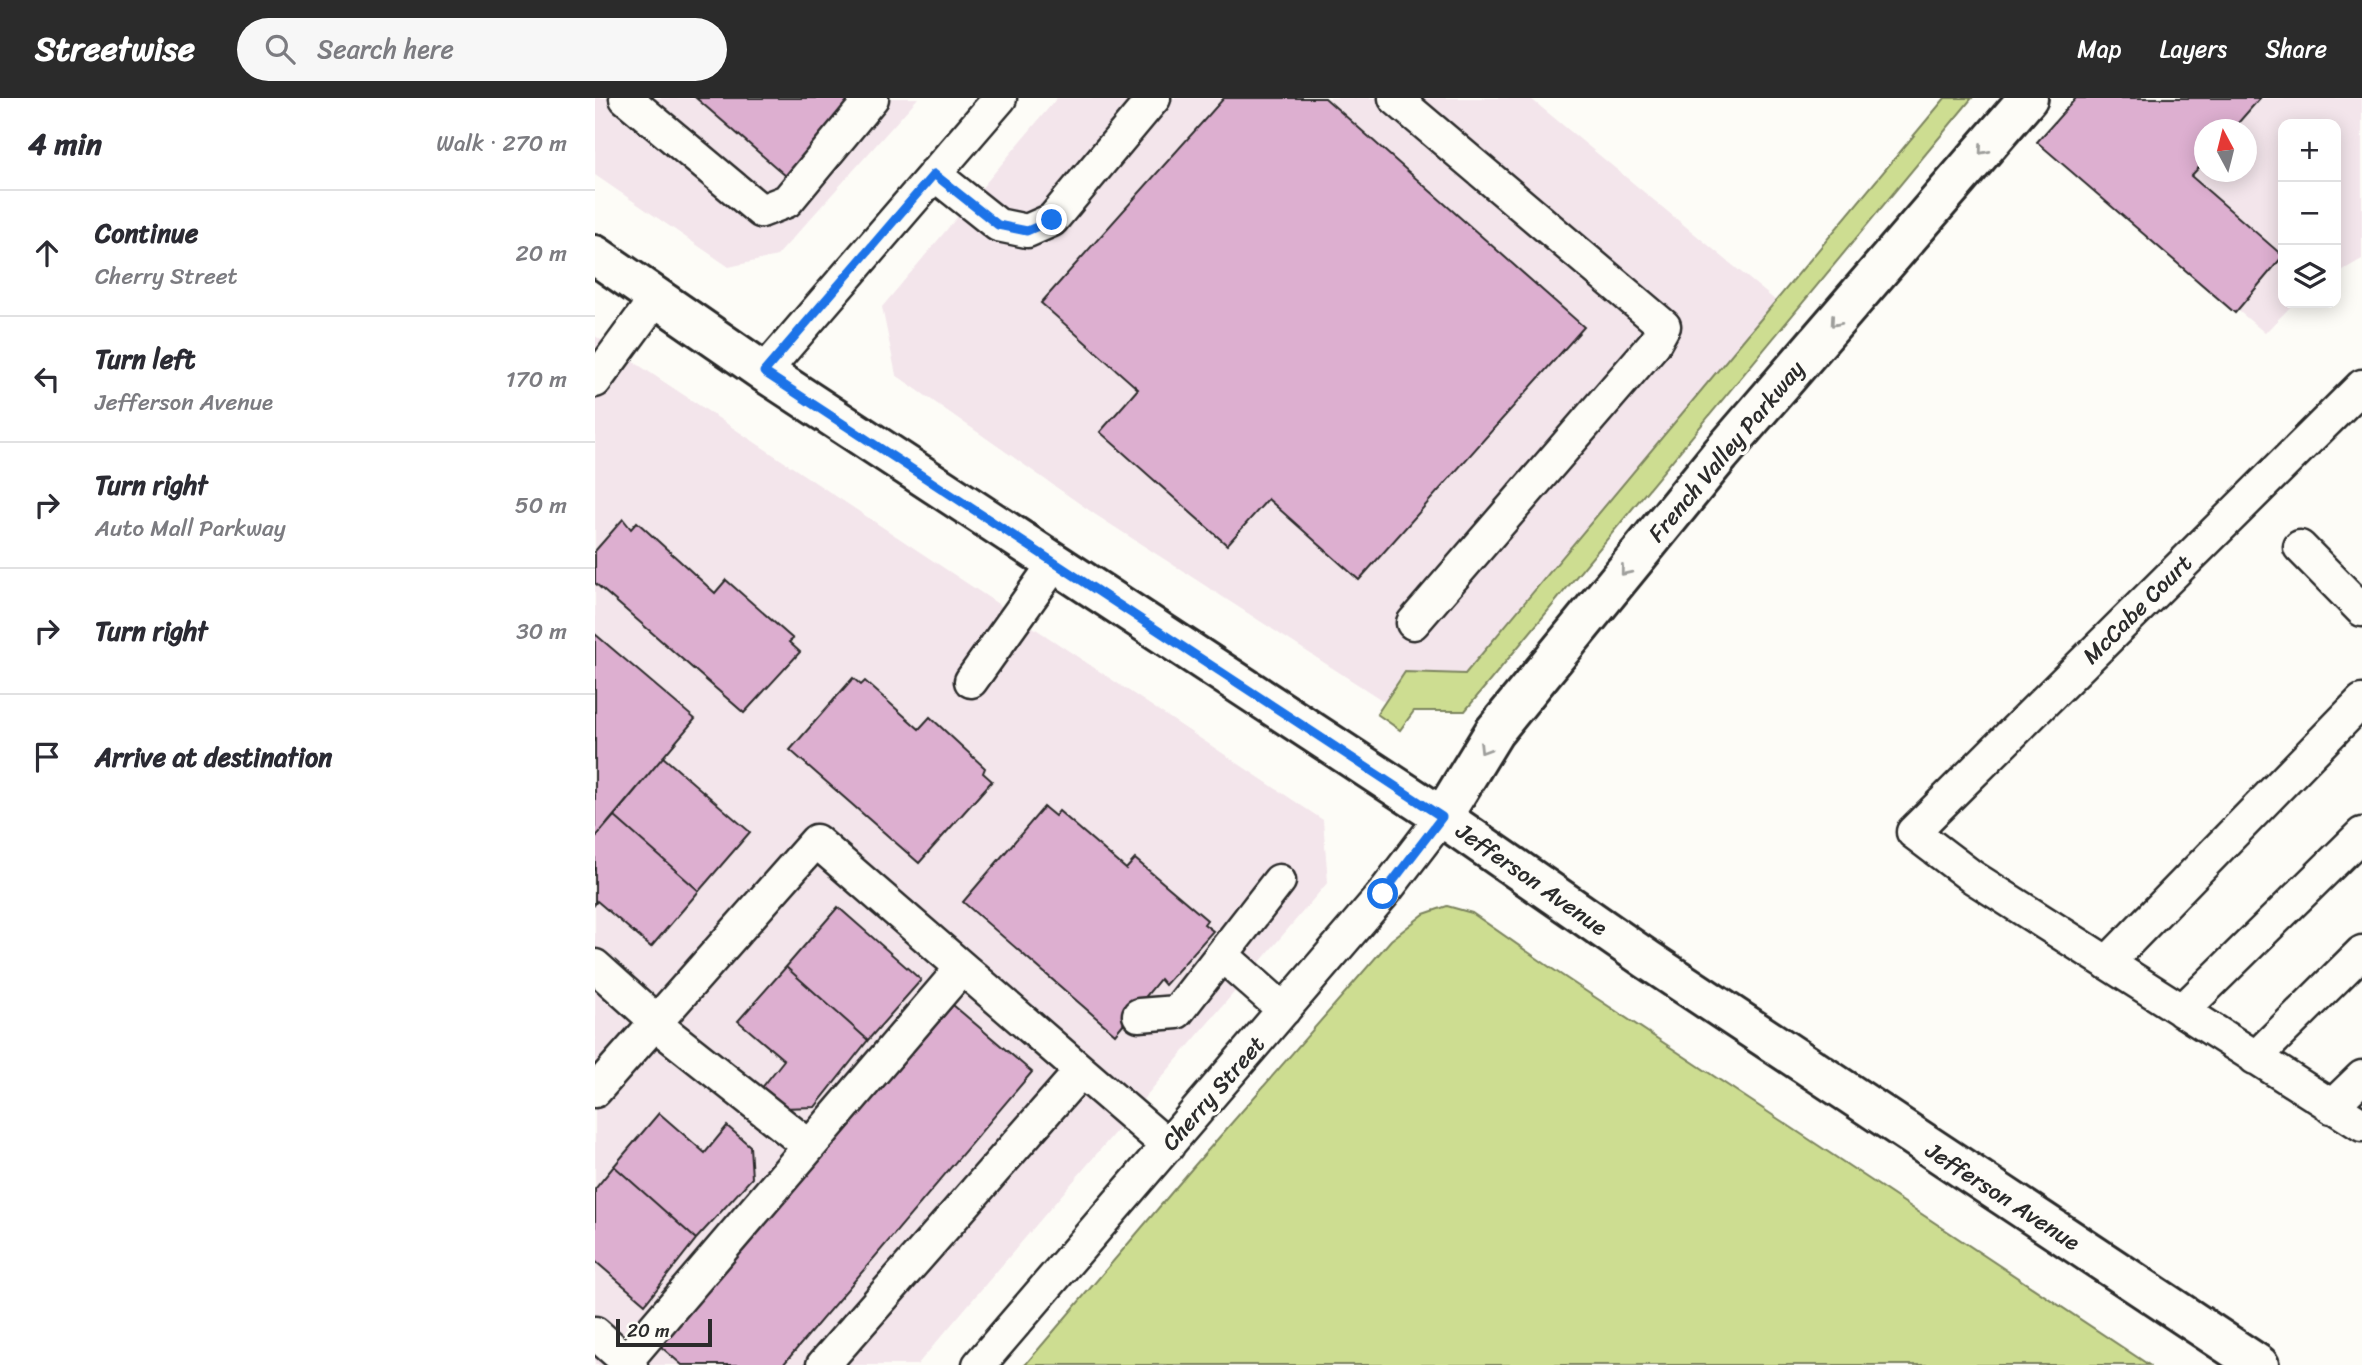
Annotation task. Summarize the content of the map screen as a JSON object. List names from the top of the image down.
{
  "streets": {
    "main road": ["French Valley Parkway", "Jefferson Avenue"],
    "street": ["McCabe Court", "Cherry Street"]
  },
  "crossings": [
    ["French Valley Parkway", "Jefferson Avenue"],
    ["French Valley Parkway", "Cherry Street"],
    ["Jefferson Avenue", "Cherry Street"]
  ],
  "one_way": ["French Valley Parkway"],
  "scale_bar": "20 m",
  "north": "top",
  "page": {
    "header": "Streetwise",
    "search": "Search here",
    "nav": ["Map", "Layers", "Share"],
    "heading": ["4 min", "Walk · 270 m"],
    "map_buttons": ["+", "−"],
    "list": [
      ["Continue", "Cherry Street", "20 m"],
      ["Turn left", "Jefferson Avenue", "170 m"],
      ["Turn right", "Auto Mall Parkway", "50 m"],
      ["Turn right", "30 m"],
      "Arrive at destination"
    ],
    "scale": "20 m"
  }
}
